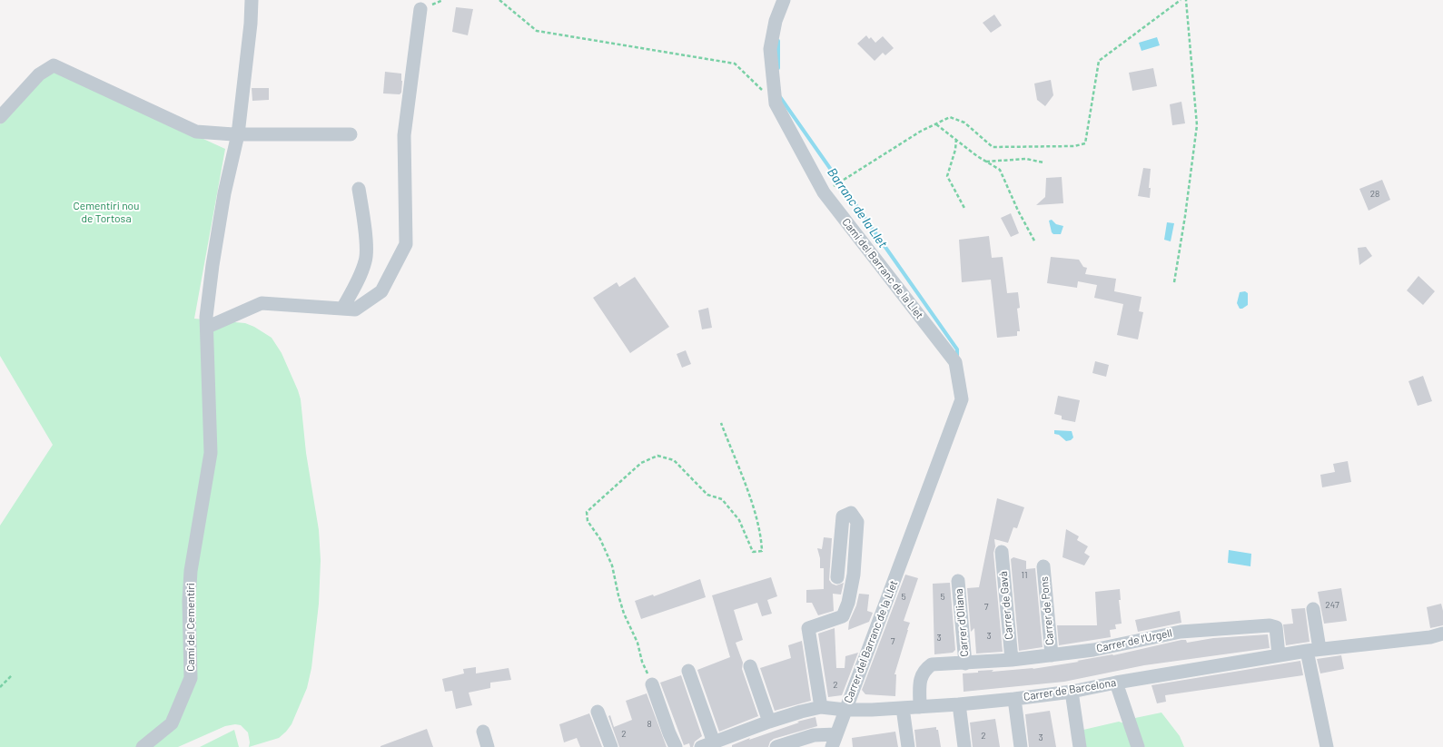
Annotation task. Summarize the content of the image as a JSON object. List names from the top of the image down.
{
  "streets": {
    "street": [
      "Camí del Barranc de la Llet",
      "Carrer de Gavà",
      "Carrer de Pons",
      "Carrer d'Oliana",
      "Camí del Cementiri",
      "Carrer de l'Urgell",
      "Carrer del Barranc de la Llet",
      "Carrer de Barcelona"
    ]
  },
  "crossings": [
    ["Camí del Barranc de la Llet", "Carrer del Barranc de la Llet"],
    ["Carrer de Gavà", "Carrer de l'Urgell"],
    ["Carrer de Pons", "Carrer de l'Urgell"],
    ["Carrer d'Oliana", "Carrer de l'Urgell"],
    ["Carrer de l'Urgell", "Carrer de Barcelona"],
    ["Carrer del Barranc de la Llet", "Carrer de Barcelona"]
  ],
  "water": ["Barranc de la Llet"],
  "parks": ["Cementiri nou de Tortosa"],
  "house_numbers": [
    "28",
    "11",
    "5",
    "5",
    "247",
    "7",
    "3",
    "3",
    "7",
    "2",
    "8",
    "2",
    "2",
    "3"
  ]
}
